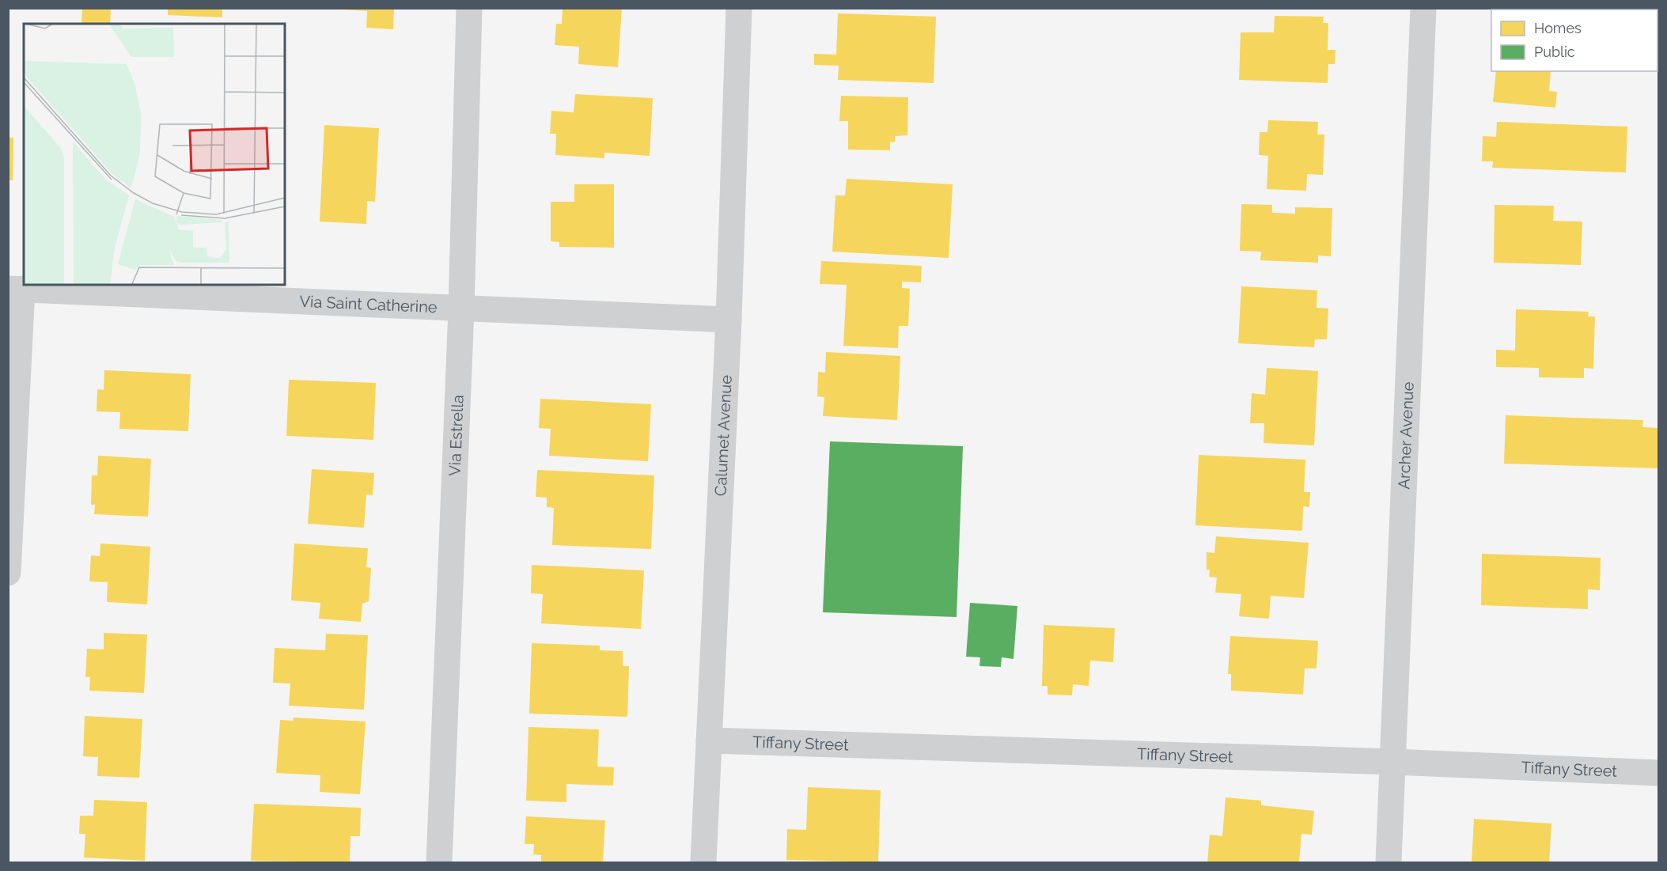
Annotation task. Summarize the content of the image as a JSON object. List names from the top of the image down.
{
  "streets": {
    "street": [
      "Via Saint Catherine",
      "Via Estrella",
      "Calumet Avenue",
      "Archer Avenue",
      "Tiffany Street"
    ]
  },
  "crossings": [
    ["Via Saint Catherine", "Via Estrella"],
    ["Via Saint Catherine", "Calumet Avenue"],
    ["Calumet Avenue", "Tiffany Street"],
    ["Archer Avenue", "Tiffany Street"]
  ],
  "legend": ["Homes", "Public"]
}
